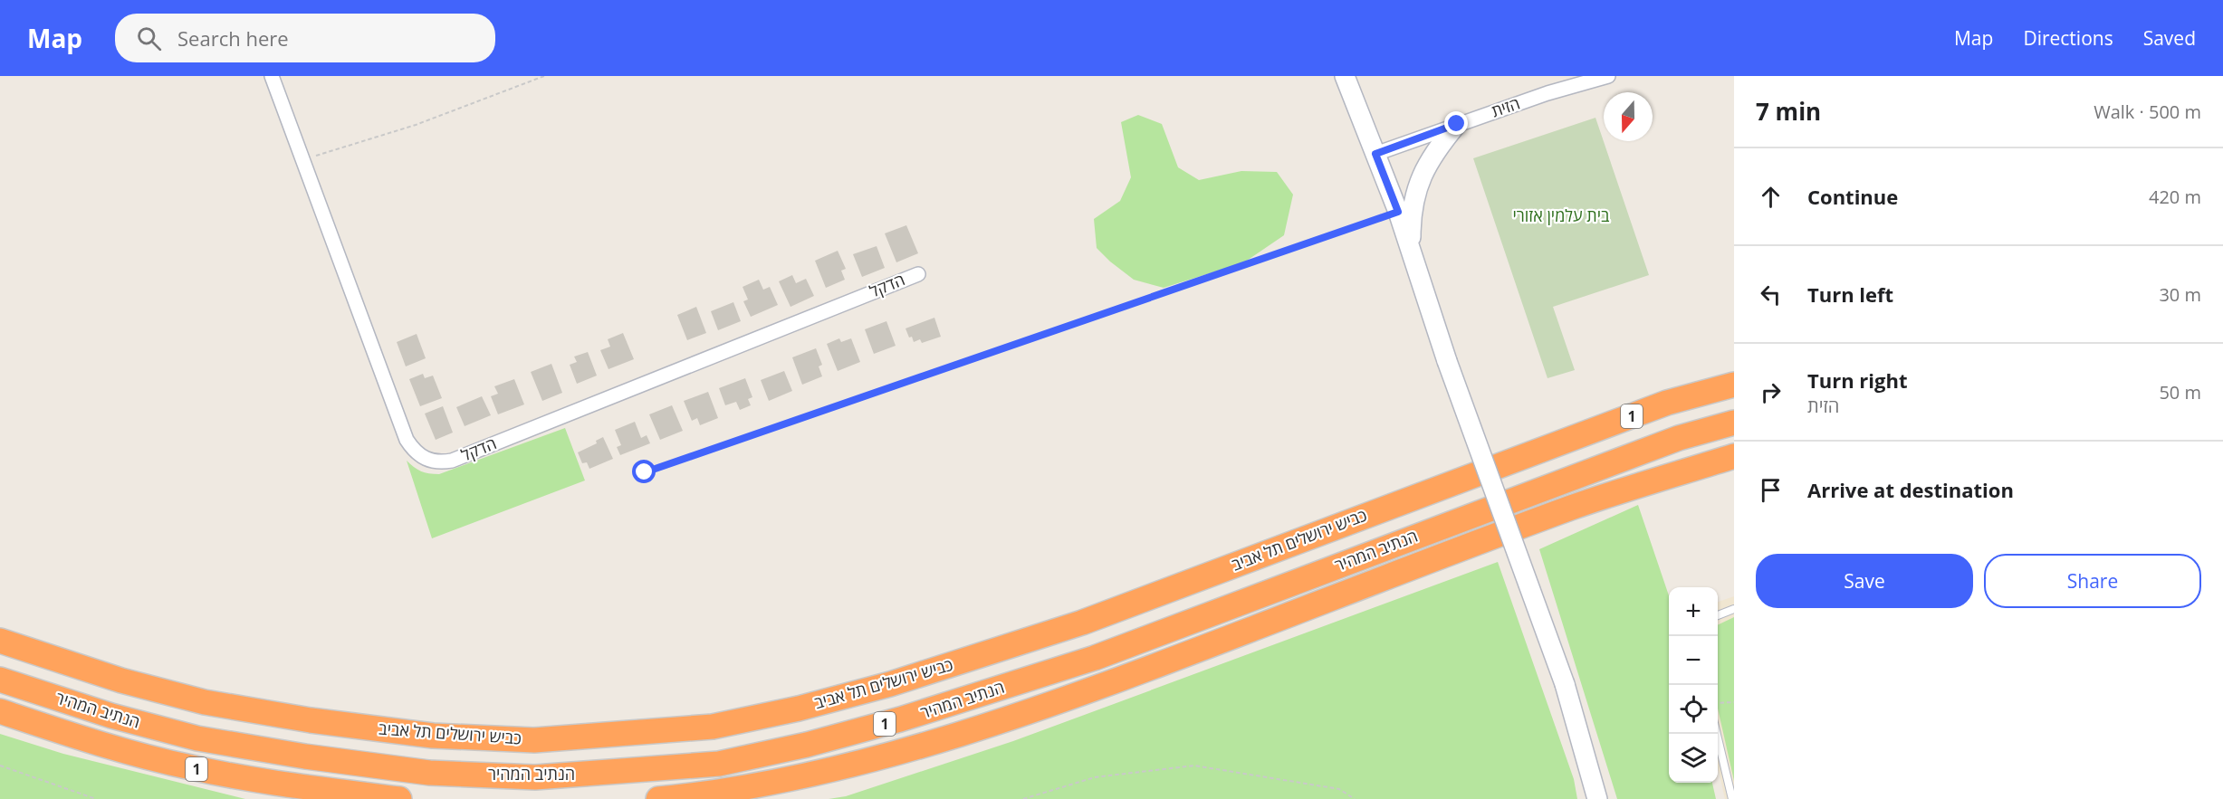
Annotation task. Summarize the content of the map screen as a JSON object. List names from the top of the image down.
{
  "streets": {
    "highway": ["1", "כביש ירושלים תל אביב", "הנתיב המהיר"],
    "street": ["הזית", "הדקל"]
  },
  "parks": ["בית עלמין אזורי"],
  "north": "bottom",
  "page": {
    "header": "Map",
    "search": "Search here",
    "nav": ["Map", "Directions", "Saved"],
    "heading": ["7 min", "Walk · 500 m"],
    "list": [
      ["Continue", "420 m"],
      ["Turn left", "30 m"],
      ["Turn right", "הזית", "50 m"],
      "Arrive at destination"
    ],
    "buttons": ["Save", "Share"],
    "map_buttons": ["+", "−"]
  }
}
